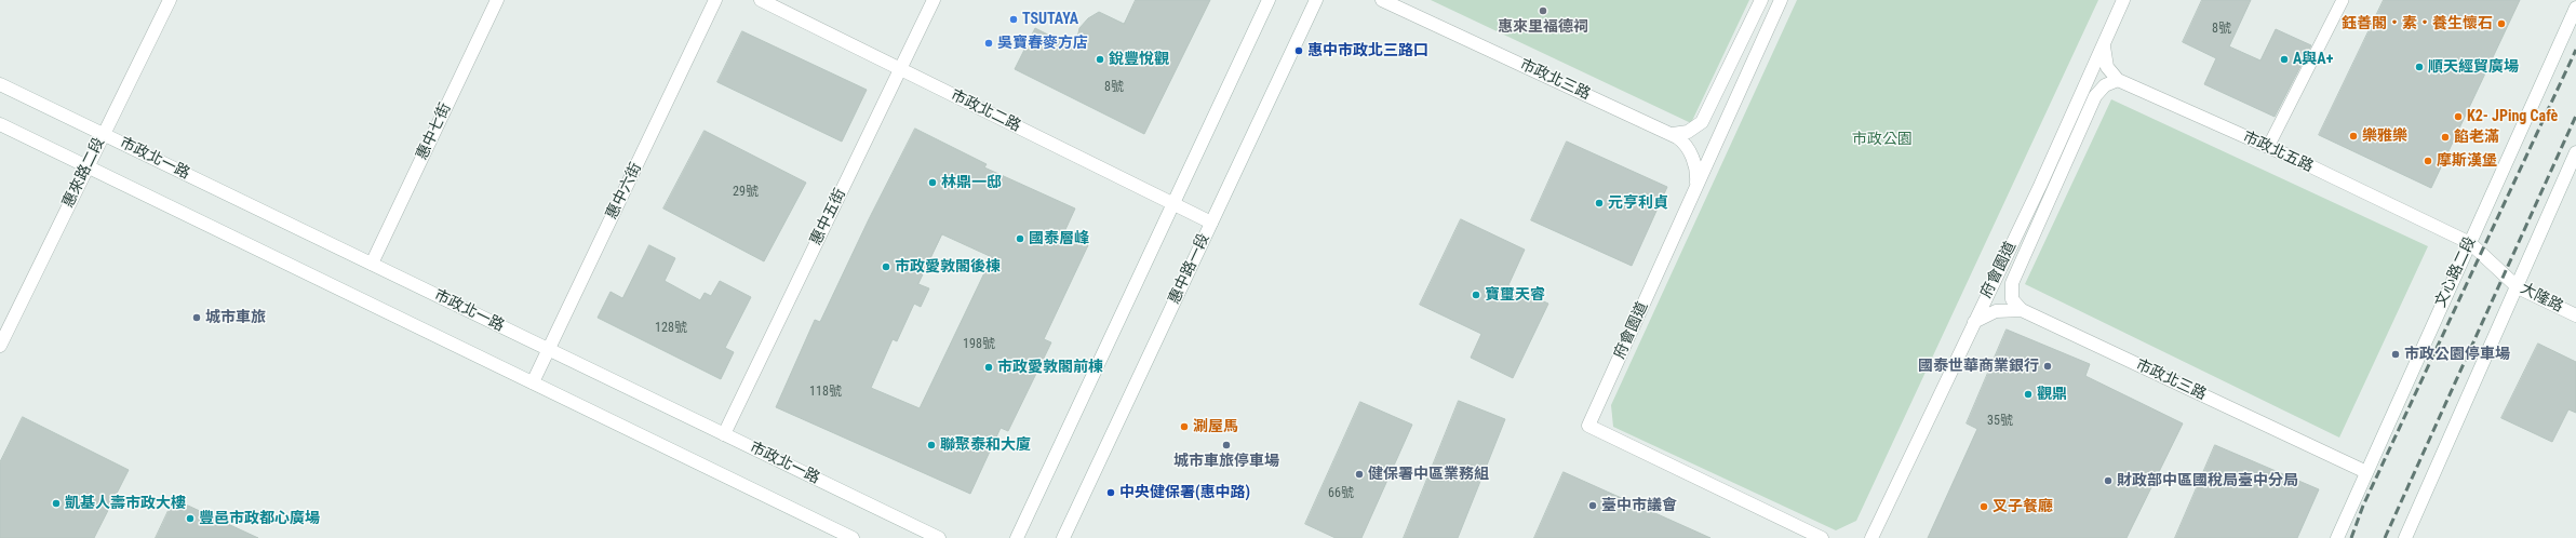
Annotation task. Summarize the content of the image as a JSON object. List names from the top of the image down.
{
  "streets": {
    "street": [
      "市政北三路",
      "市政北二路",
      "惠中七街",
      "市政北五路",
      "市政北一路",
      "惠來路二段",
      "惠中六街",
      "惠中五街",
      "惠中路一段",
      "府會園道",
      "文心路二段",
      "大隆路"
    ]
  },
  "crossings": [
    ["市政北三路", "府會園道"],
    ["市政北三路", "文心路二段"],
    ["市政北二路", "惠中五街"],
    ["市政北二路", "惠中路一段"],
    ["惠中七街", "市政北一路"],
    ["市政北五路", "文心路二段"],
    ["市政北五路", "大隆路"],
    ["市政北一路", "惠來路二段"],
    ["市政北一路", "惠中六街"],
    ["市政北一路", "惠中五街"],
    ["文心路二段", "大隆路"]
  ],
  "parks": ["市政公園"],
  "places": [
    "惠來里福德祠",
    "TSUTAYA",
    "鈺善閣・素・養生懷石",
    "吳寶春麥方店",
    "惠中市政北三路口",
    "銳豐悅觀",
    "A與A+",
    "順天經貿廣場",
    "K2- JPing Cafè",
    "樂雅樂",
    "餡老滿",
    "摩斯漢堡",
    "林鼎一邸",
    "元亨利貞",
    "國泰層峰",
    "市政愛敦閣後棟",
    "寶璽天睿",
    "城市車旅",
    "市政公園停車場",
    "國泰世華商業銀行",
    "市政愛敦閣前棟",
    "觀鼎",
    "涮屋馬",
    "聯聚泰和大廈",
    "城市車旅停車場",
    "健保署中區業務組",
    "財政部中區國稅局臺中分局",
    "中央健保署(惠中路)",
    "凱基人壽市政大樓",
    "臺中市議會",
    "叉子餐廳",
    "豐邑市政都心廣場"
  ],
  "house_numbers": [
    "8號",
    "8號",
    "29號",
    "128號",
    "198號",
    "118號",
    "35號",
    "66號"
  ]
}
